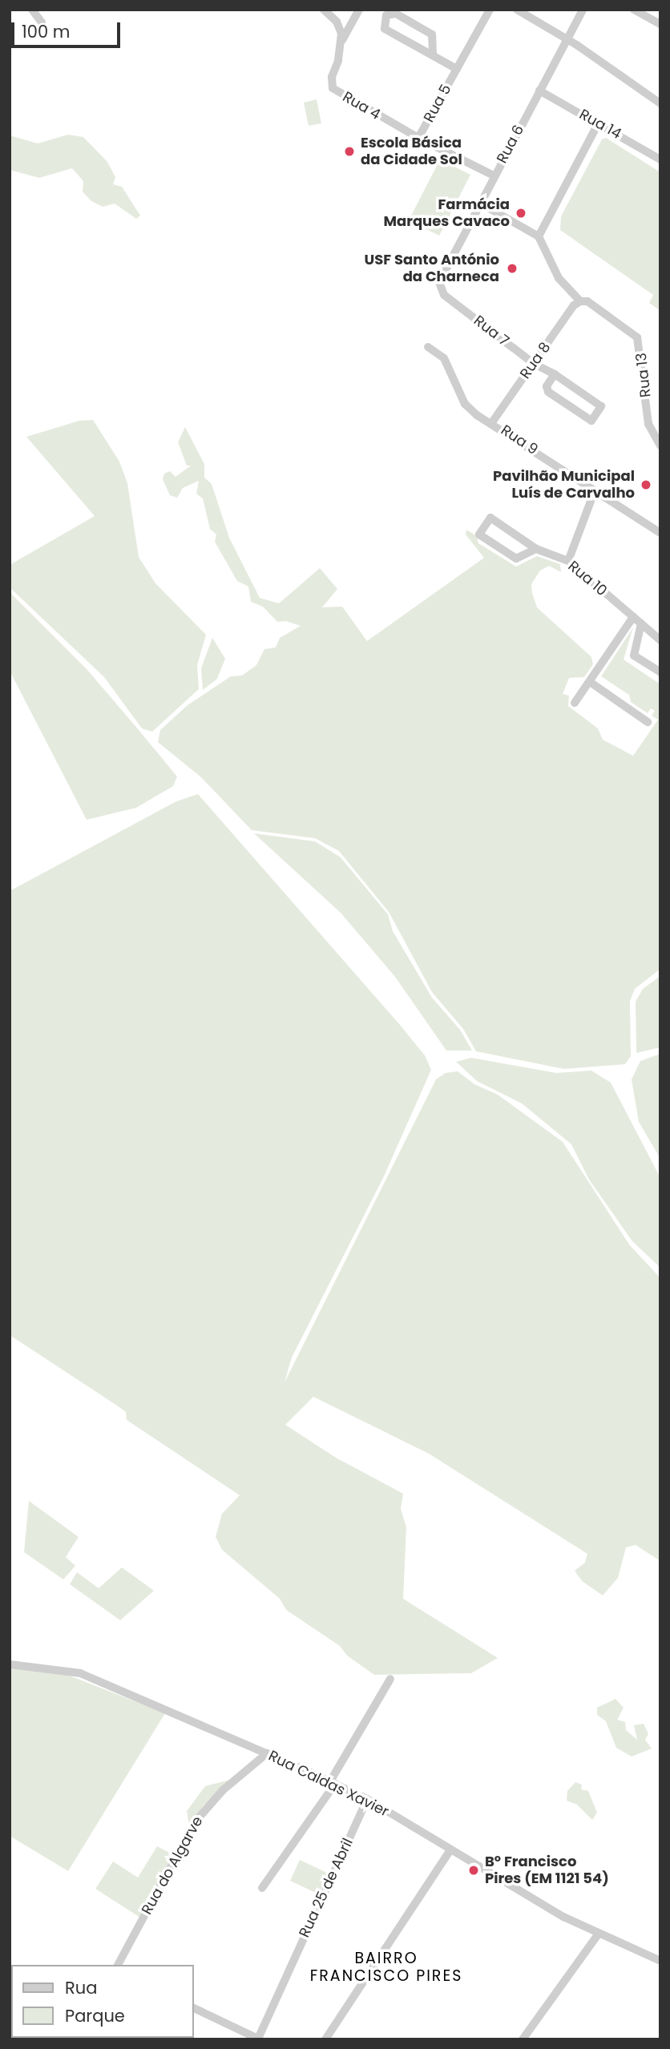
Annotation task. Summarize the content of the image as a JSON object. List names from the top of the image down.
{
  "streets": {
    "street": [
      "Rua 5",
      "Rua 4",
      "Rua 14",
      "Rua 6",
      "Rua 7",
      "Rua 8",
      "Rua 13",
      "Rua 9",
      "Rua 10",
      "Rua Caldas Xavier",
      "Rua do Algarve",
      "Rua 25 de Abril"
    ]
  },
  "crossings": [
    ["Rua 5", "Rua 4"],
    ["Rua 4", "Rua 6"],
    ["Rua 14", "Rua 6"],
    ["Rua 6", "Rua 7"],
    ["Rua 7", "Rua 8"],
    ["Rua 8", "Rua 13"],
    ["Rua 8", "Rua 9"],
    ["Rua Caldas Xavier", "Rua do Algarve"],
    ["Rua Caldas Xavier", "Rua 25 de Abril"]
  ],
  "districts": ["BAIRRO FRANCISCO PIRES"],
  "places": [
    "Escola Básica da Cidade Sol",
    "Farmácia Marques Cavaco",
    "USF Santo António da Charneca",
    "Pavilhão Municipal Luís de Carvalho",
    "Bº Francisco Pires (EM 1121 54)"
  ],
  "legend": ["Rua", "Parque"],
  "scale_bar": "100 m"
}
